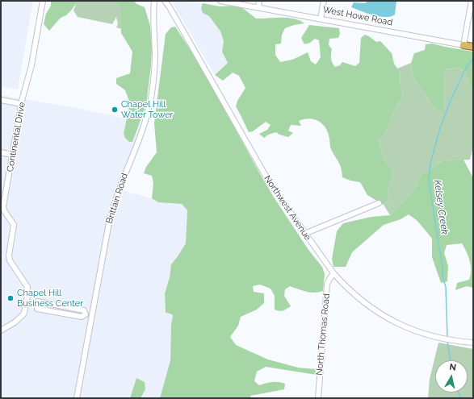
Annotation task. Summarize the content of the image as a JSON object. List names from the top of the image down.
{
  "streets": {
    "main road": ["West Howe Road"],
    "street": [
      "Continental Drive",
      "Brittain Road",
      "Northwest Avenue",
      "North Thomas Road"
    ]
  },
  "crossings": [
    ["Northwest Avenue", "North Thomas Road"]
  ],
  "water": ["Kelsey Creek"],
  "places": ["Chapel Hill Water Tower", "Chapel Hill Business Center"],
  "north": "top"
}
